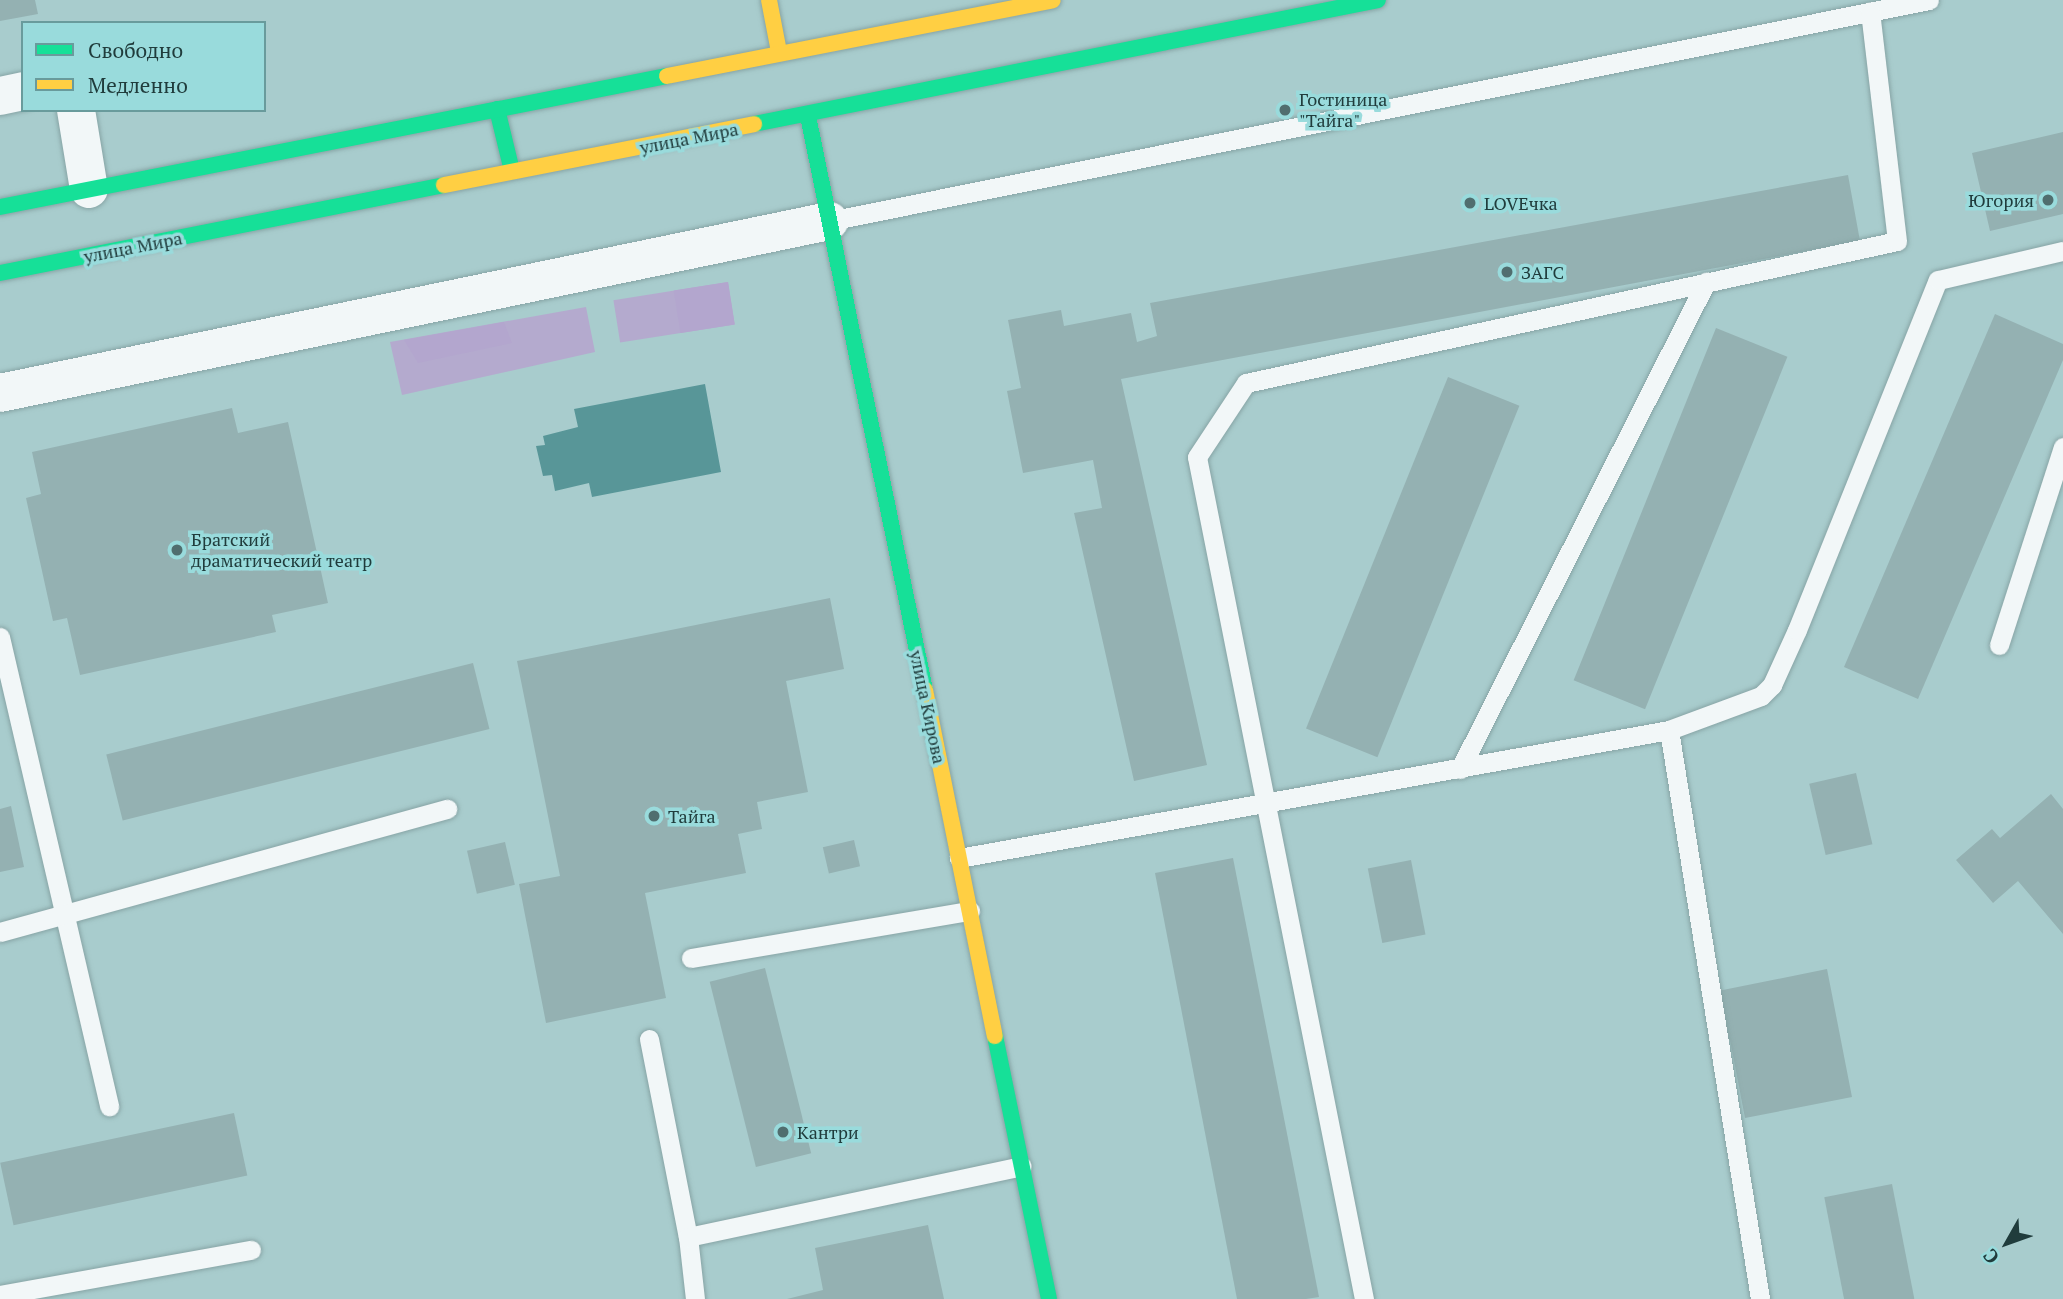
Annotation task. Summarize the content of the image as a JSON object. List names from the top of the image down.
{
  "streets": {
    "main road": ["улица Мира", "улица Кирова"]
  },
  "crossings": [
    ["улица Мира", "улица Кирова"]
  ],
  "places": [
    "Гостиница \"Тайга\"",
    "Югория",
    "LOVEчка",
    "ЗАГС",
    "Братский драматический театр",
    "Тайга",
    "Кантри"
  ],
  "legend": ["Свободно", "Медленно"],
  "north": "bottom left"
}
